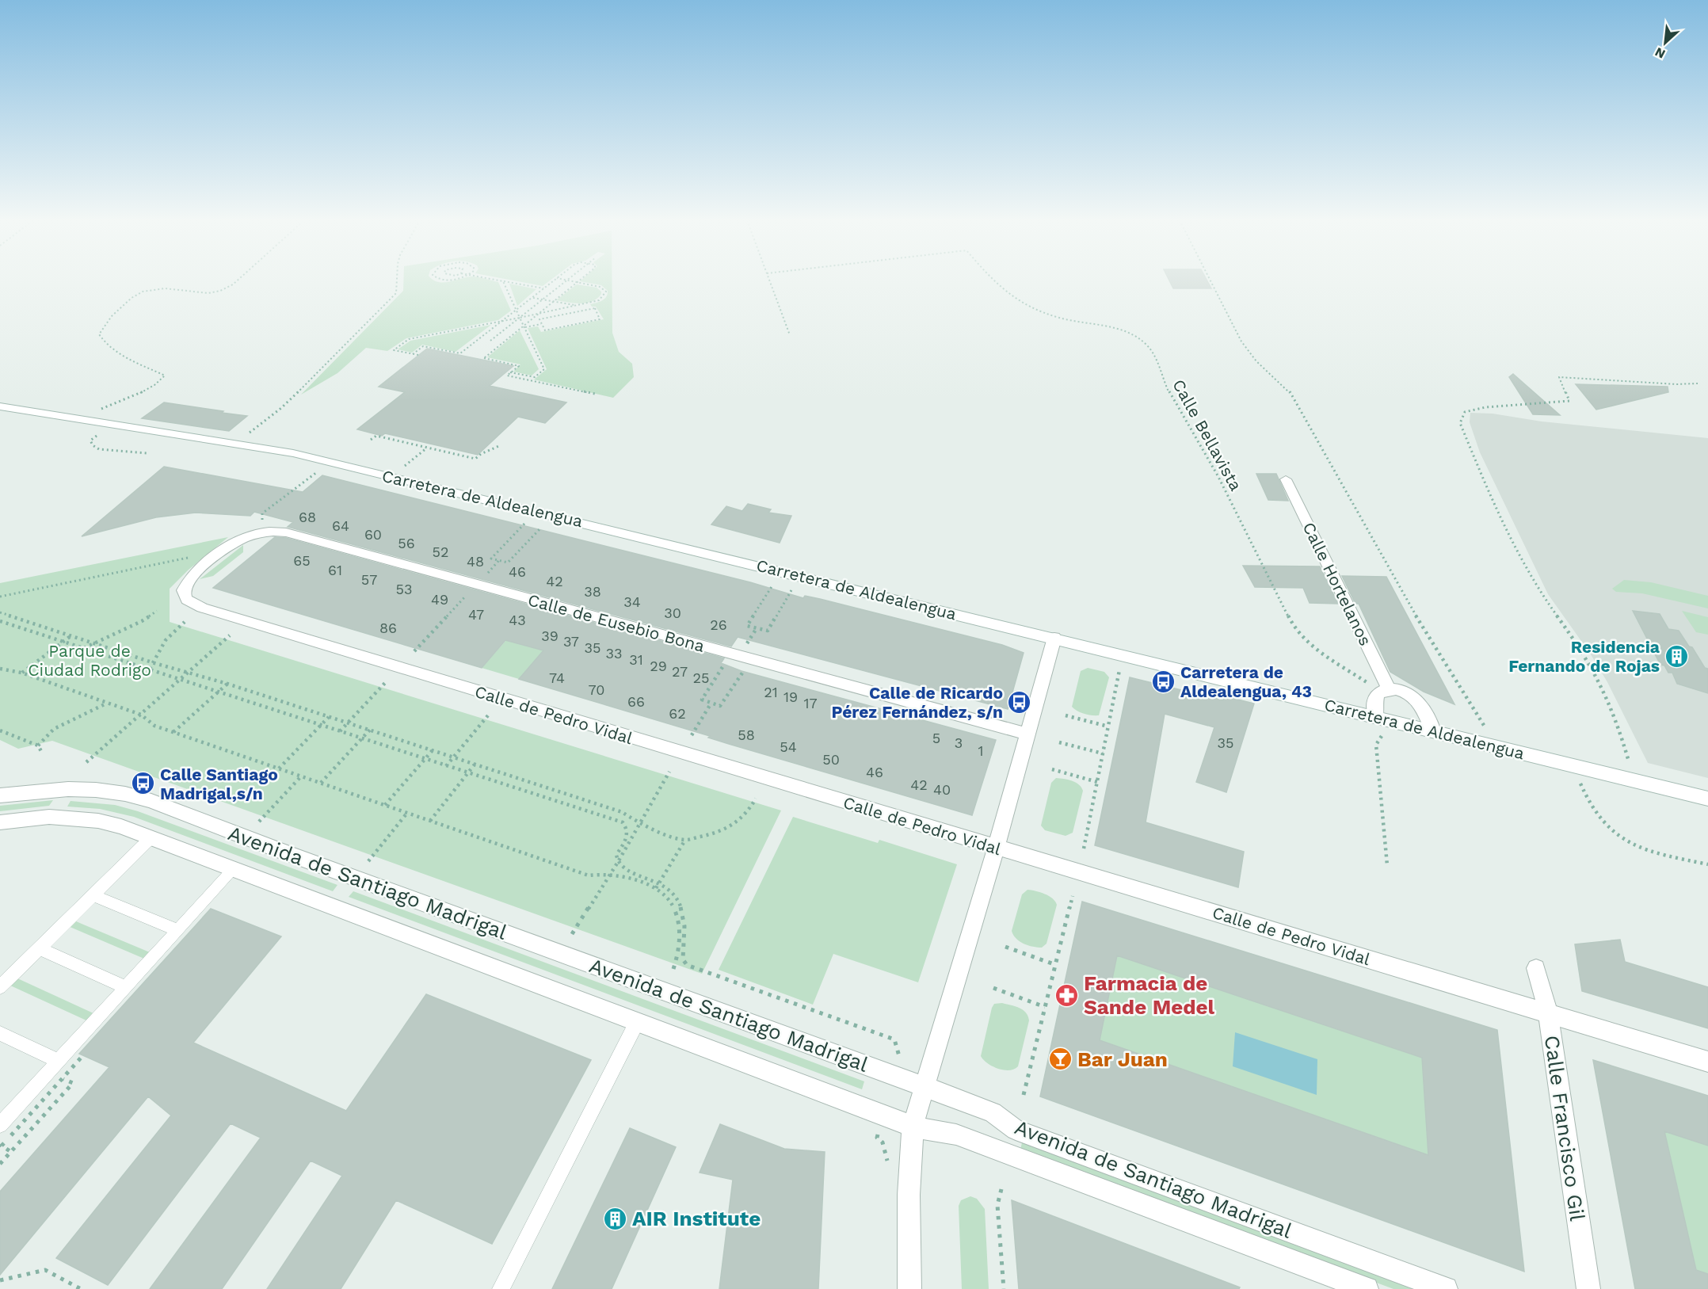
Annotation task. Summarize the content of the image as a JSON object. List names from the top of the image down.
{
  "streets": {
    "street": [
      "Carretera de Aldealengua",
      "Calle Hortelanos",
      "Calle de Eusebio Bona",
      "Calle de Pedro Vidal",
      "Avenida de Santiago Madrigal",
      "Calle Francisco Gil"
    ],
    "path": ["Calle Bellavista"]
  },
  "crossings": [
    ["Calle Bellavista", "Calle Hortelanos"],
    ["Calle de Eusebio Bona", "Calle de Pedro Vidal"],
    ["Calle de Pedro Vidal", "Calle Francisco Gil"]
  ],
  "parks": ["Parque de Ciudad Rodrigo"],
  "places": {
    "building": ["Residencia Fernando de Rojas", "AIR Institute"],
    "bus stop": ["Carretera de Aldealengua, 43", "Calle de Ricardo Pérez Fernández, s/n", "Calle Santiago Madrigal,s/n"],
    "pharmacy": ["Farmacia de Sande Medel"],
    "bar": ["Bar Juan"]
  },
  "house_numbers": [
    "68",
    "64",
    "60",
    "56",
    "52",
    "65",
    "48",
    "61",
    "46",
    "57",
    "42",
    "53",
    "38",
    "49",
    "34",
    "30",
    "47",
    "43",
    "26",
    "86",
    "39",
    "37",
    "35",
    "33",
    "31",
    "29",
    "27",
    "74",
    "25",
    "70",
    "21",
    "19",
    "66",
    "17",
    "62",
    "58",
    "5",
    "3",
    "35",
    "54",
    "1",
    "50",
    "46",
    "42",
    "40"
  ],
  "north": "bottom left"
}
